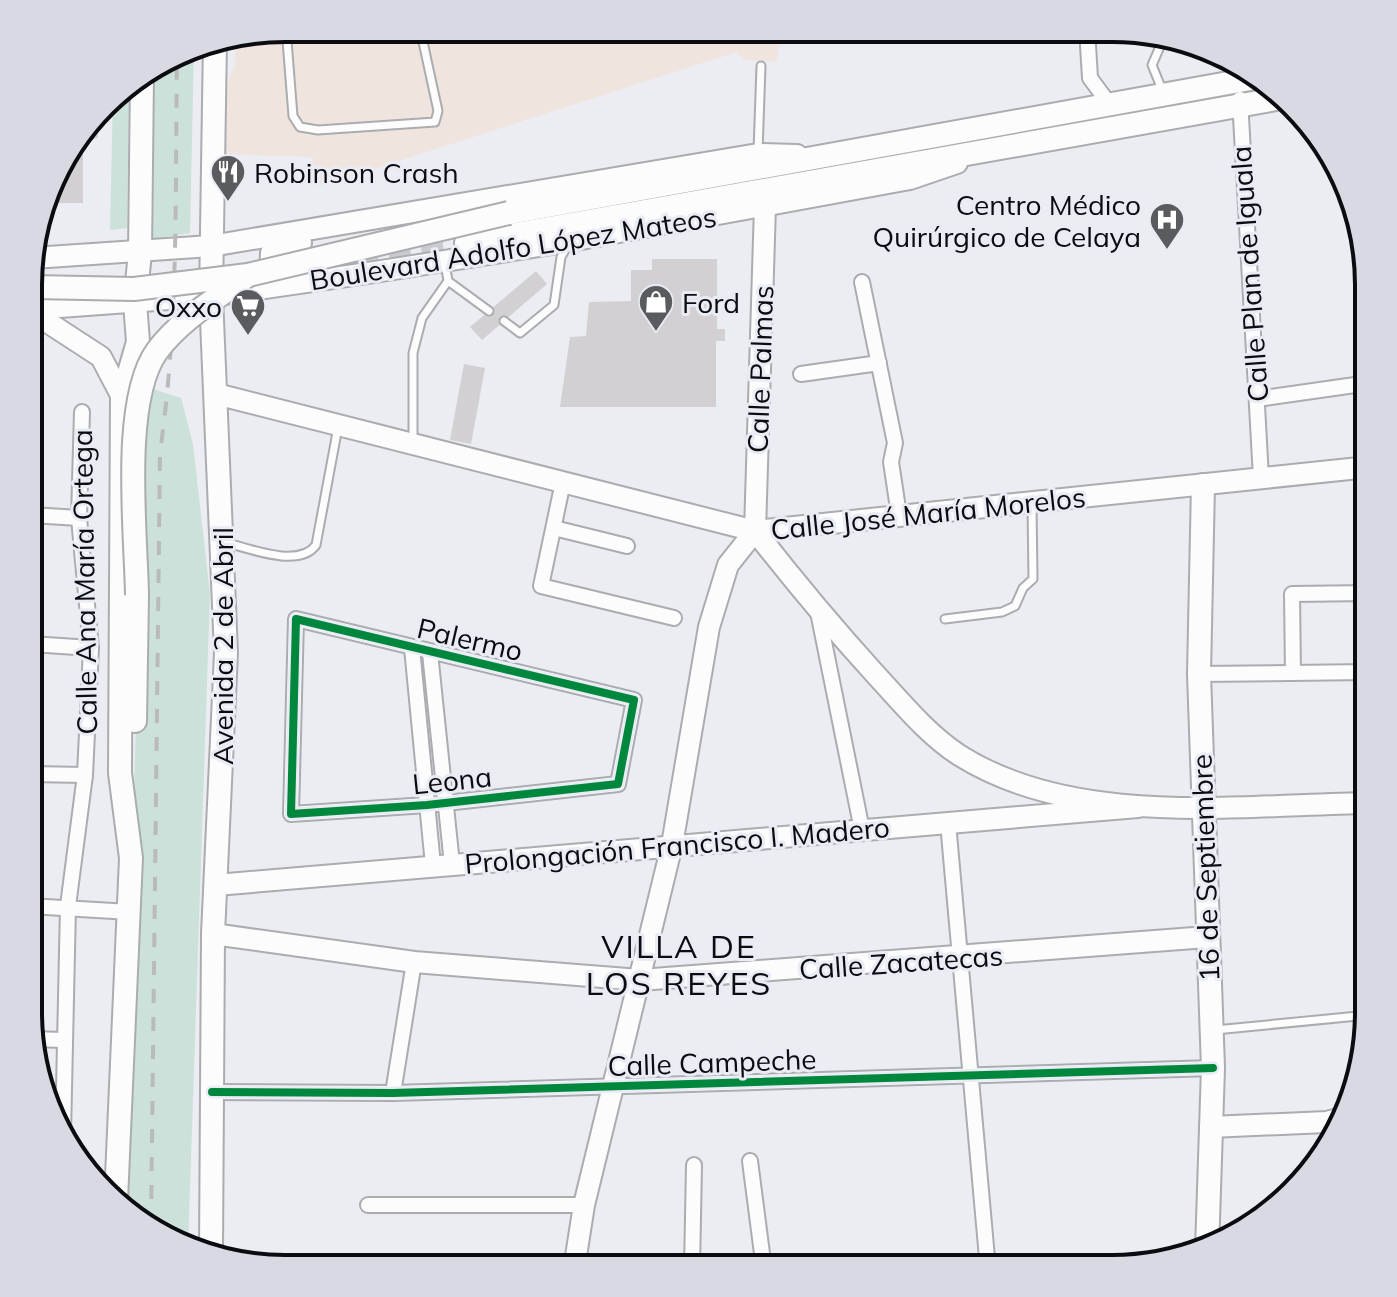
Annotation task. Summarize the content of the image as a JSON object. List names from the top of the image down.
{
  "streets": {
    "main road": ["Boulevard Adolfo López Mateos", "Avenida 2 de Abril", "16 de Septiembre"],
    "street": [
      "Calle Plan de Iguala",
      "Calle Palmas",
      "Calle José María Morelos",
      "Calle Ana María Ortega",
      "Palermo",
      "Leona",
      "Prolongación Francisco I. Madero",
      "Calle Zacatecas",
      "Calle Campeche"
    ]
  },
  "crossings": [
    ["Boulevard Adolfo López Mateos", "Calle Plan de Iguala"],
    ["Boulevard Adolfo López Mateos", "Calle Palmas"],
    ["Boulevard Adolfo López Mateos", "Avenida 2 de Abril"],
    ["Calle Plan de Iguala", "Calle José María Morelos"],
    ["Calle Palmas", "Calle José María Morelos"],
    ["Calle José María Morelos", "Avenida 2 de Abril"],
    ["Calle José María Morelos", "16 de Septiembre"],
    ["Palermo", "Leona"],
    ["Avenida 2 de Abril", "Prolongación Francisco I. Madero"],
    ["Avenida 2 de Abril", "Calle Zacatecas"],
    ["Avenida 2 de Abril", "Calle Campeche"],
    ["16 de Septiembre", "Calle Zacatecas"],
    ["16 de Septiembre", "Calle Campeche"]
  ],
  "districts": ["VILLA DE LOS REYES"],
  "places": {
    "restaurant": ["Robinson Crash"],
    "hospital": ["Centro Médico Quirúrgico de Celaya"],
    "shop": ["Ford"],
    "supermarket": ["Oxxo"]
  }
}
